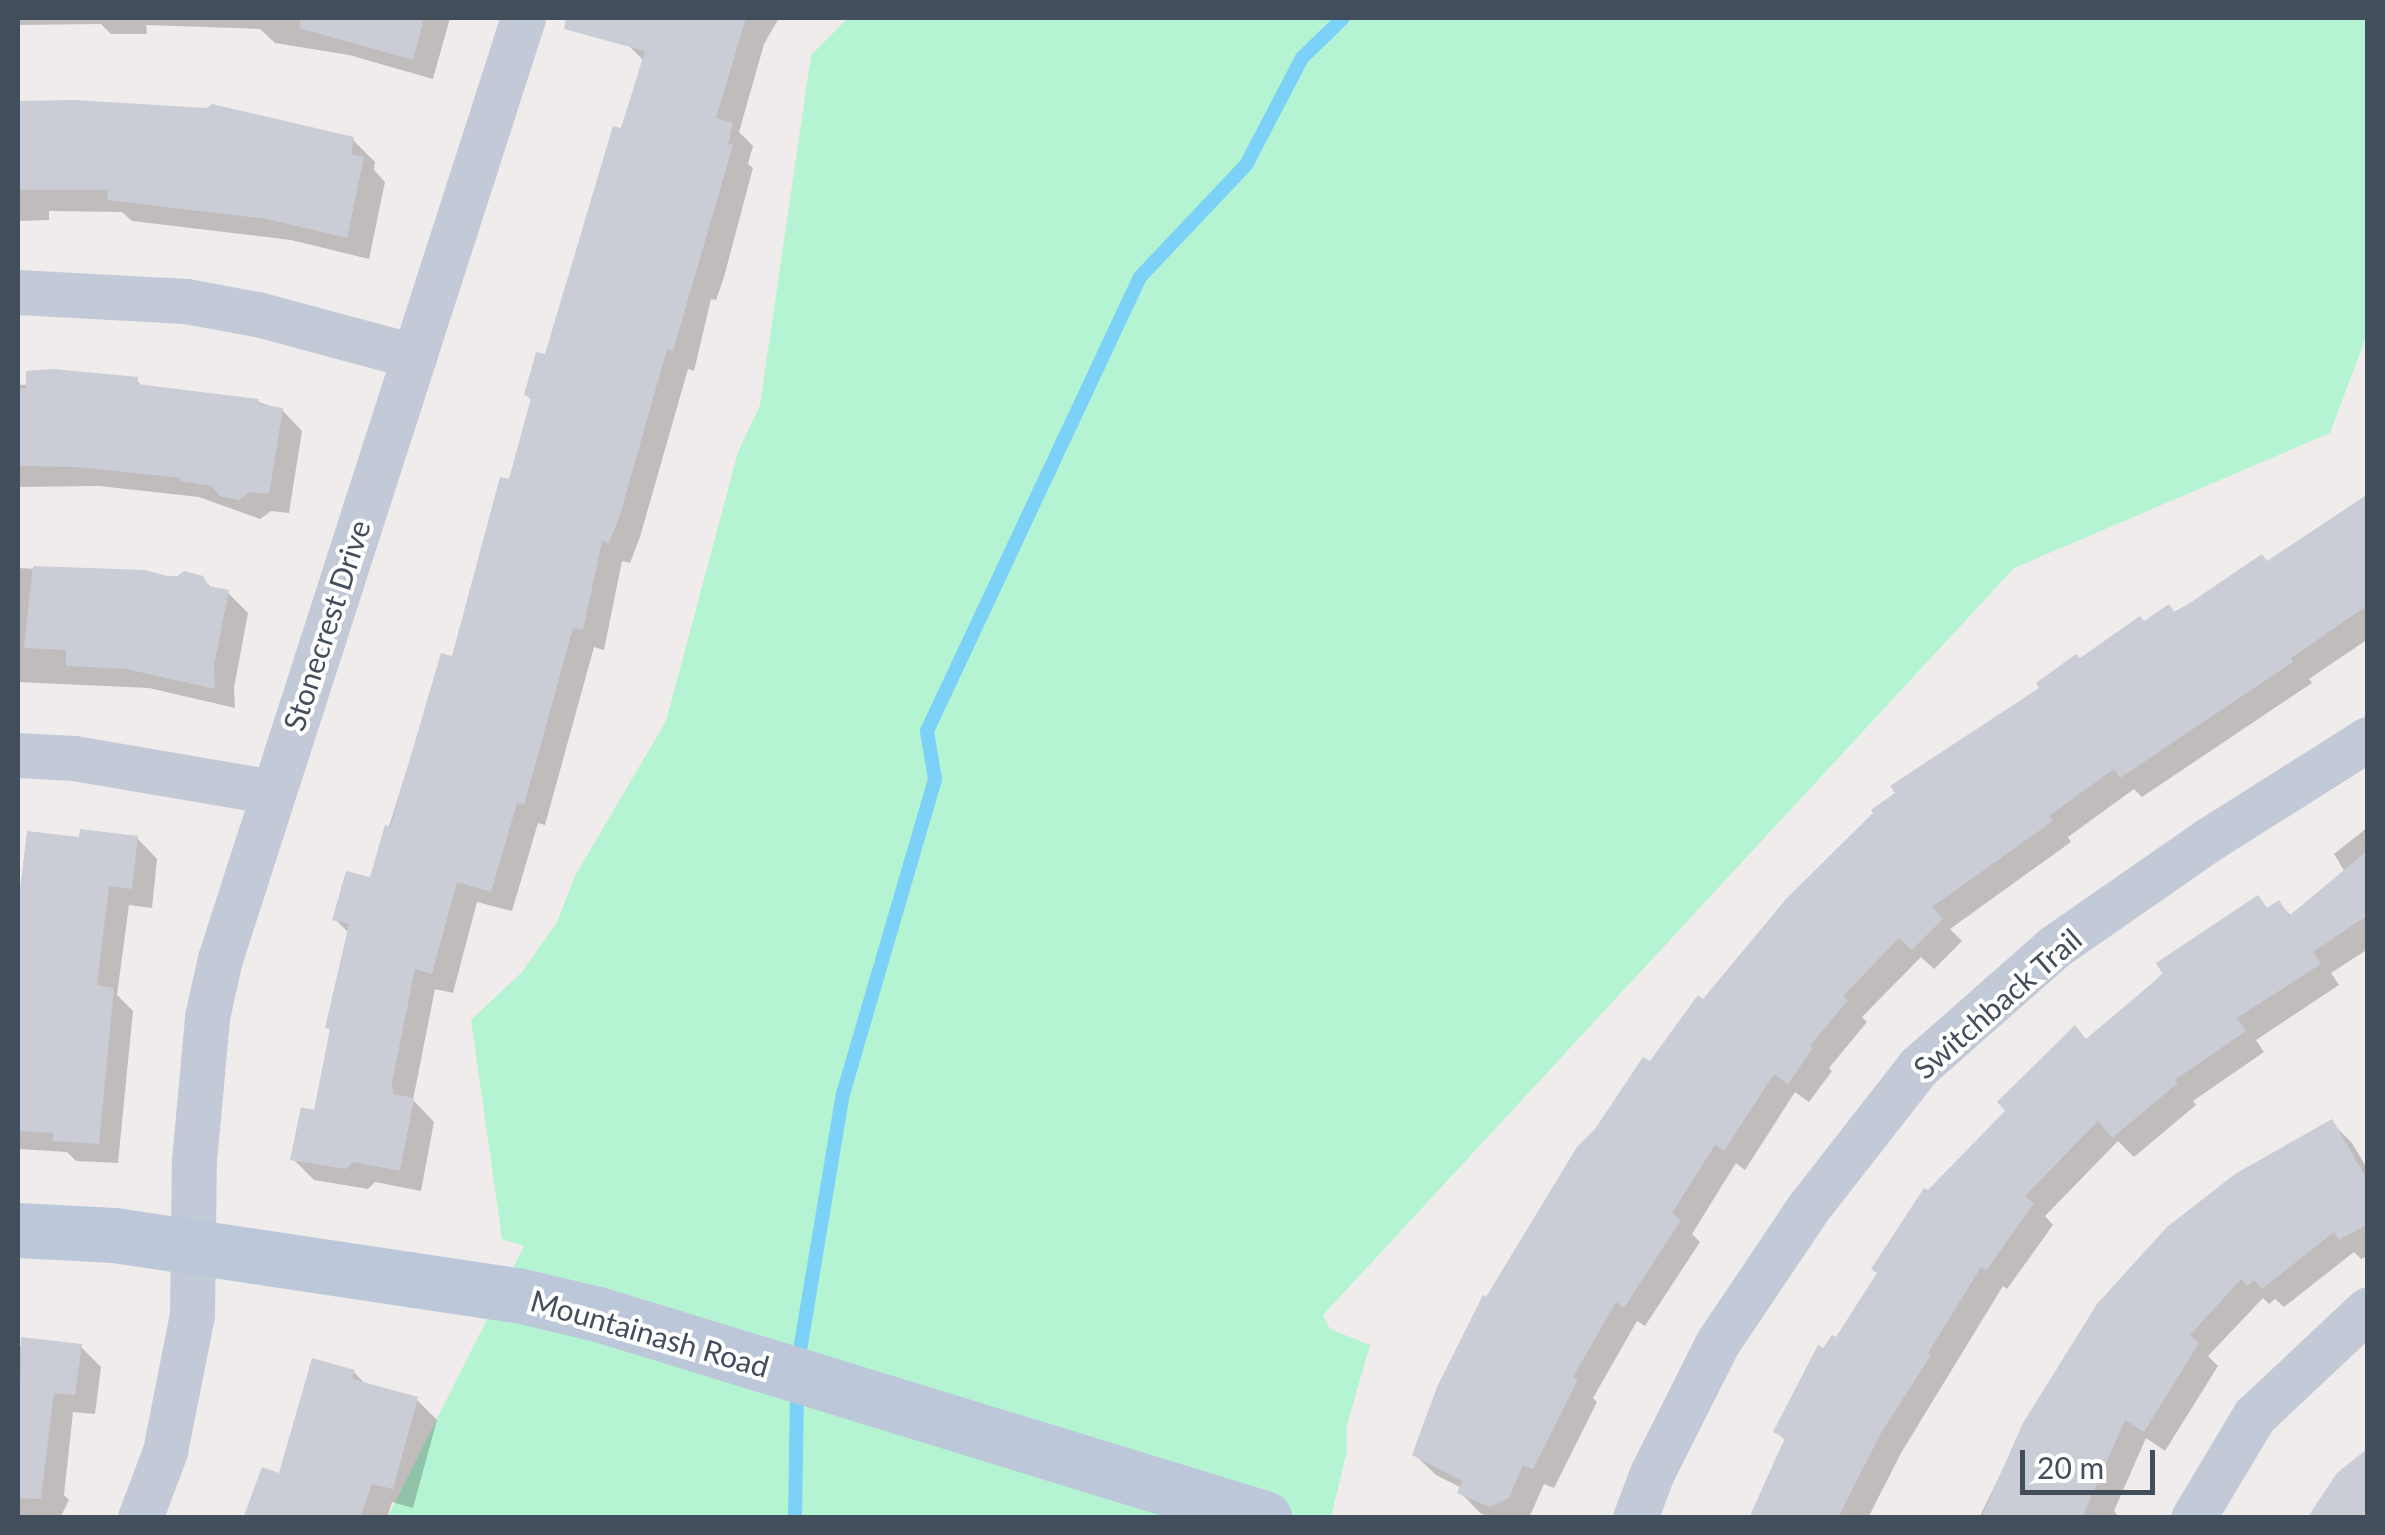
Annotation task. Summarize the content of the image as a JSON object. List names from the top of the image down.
{
  "streets": {
    "street": ["Stonecrest Drive", "Switchback Trail", "Mountainash Road"]
  },
  "crossings": [
    ["Stonecrest Drive", "Mountainash Road"]
  ],
  "scale_bar": "20 m"
}
